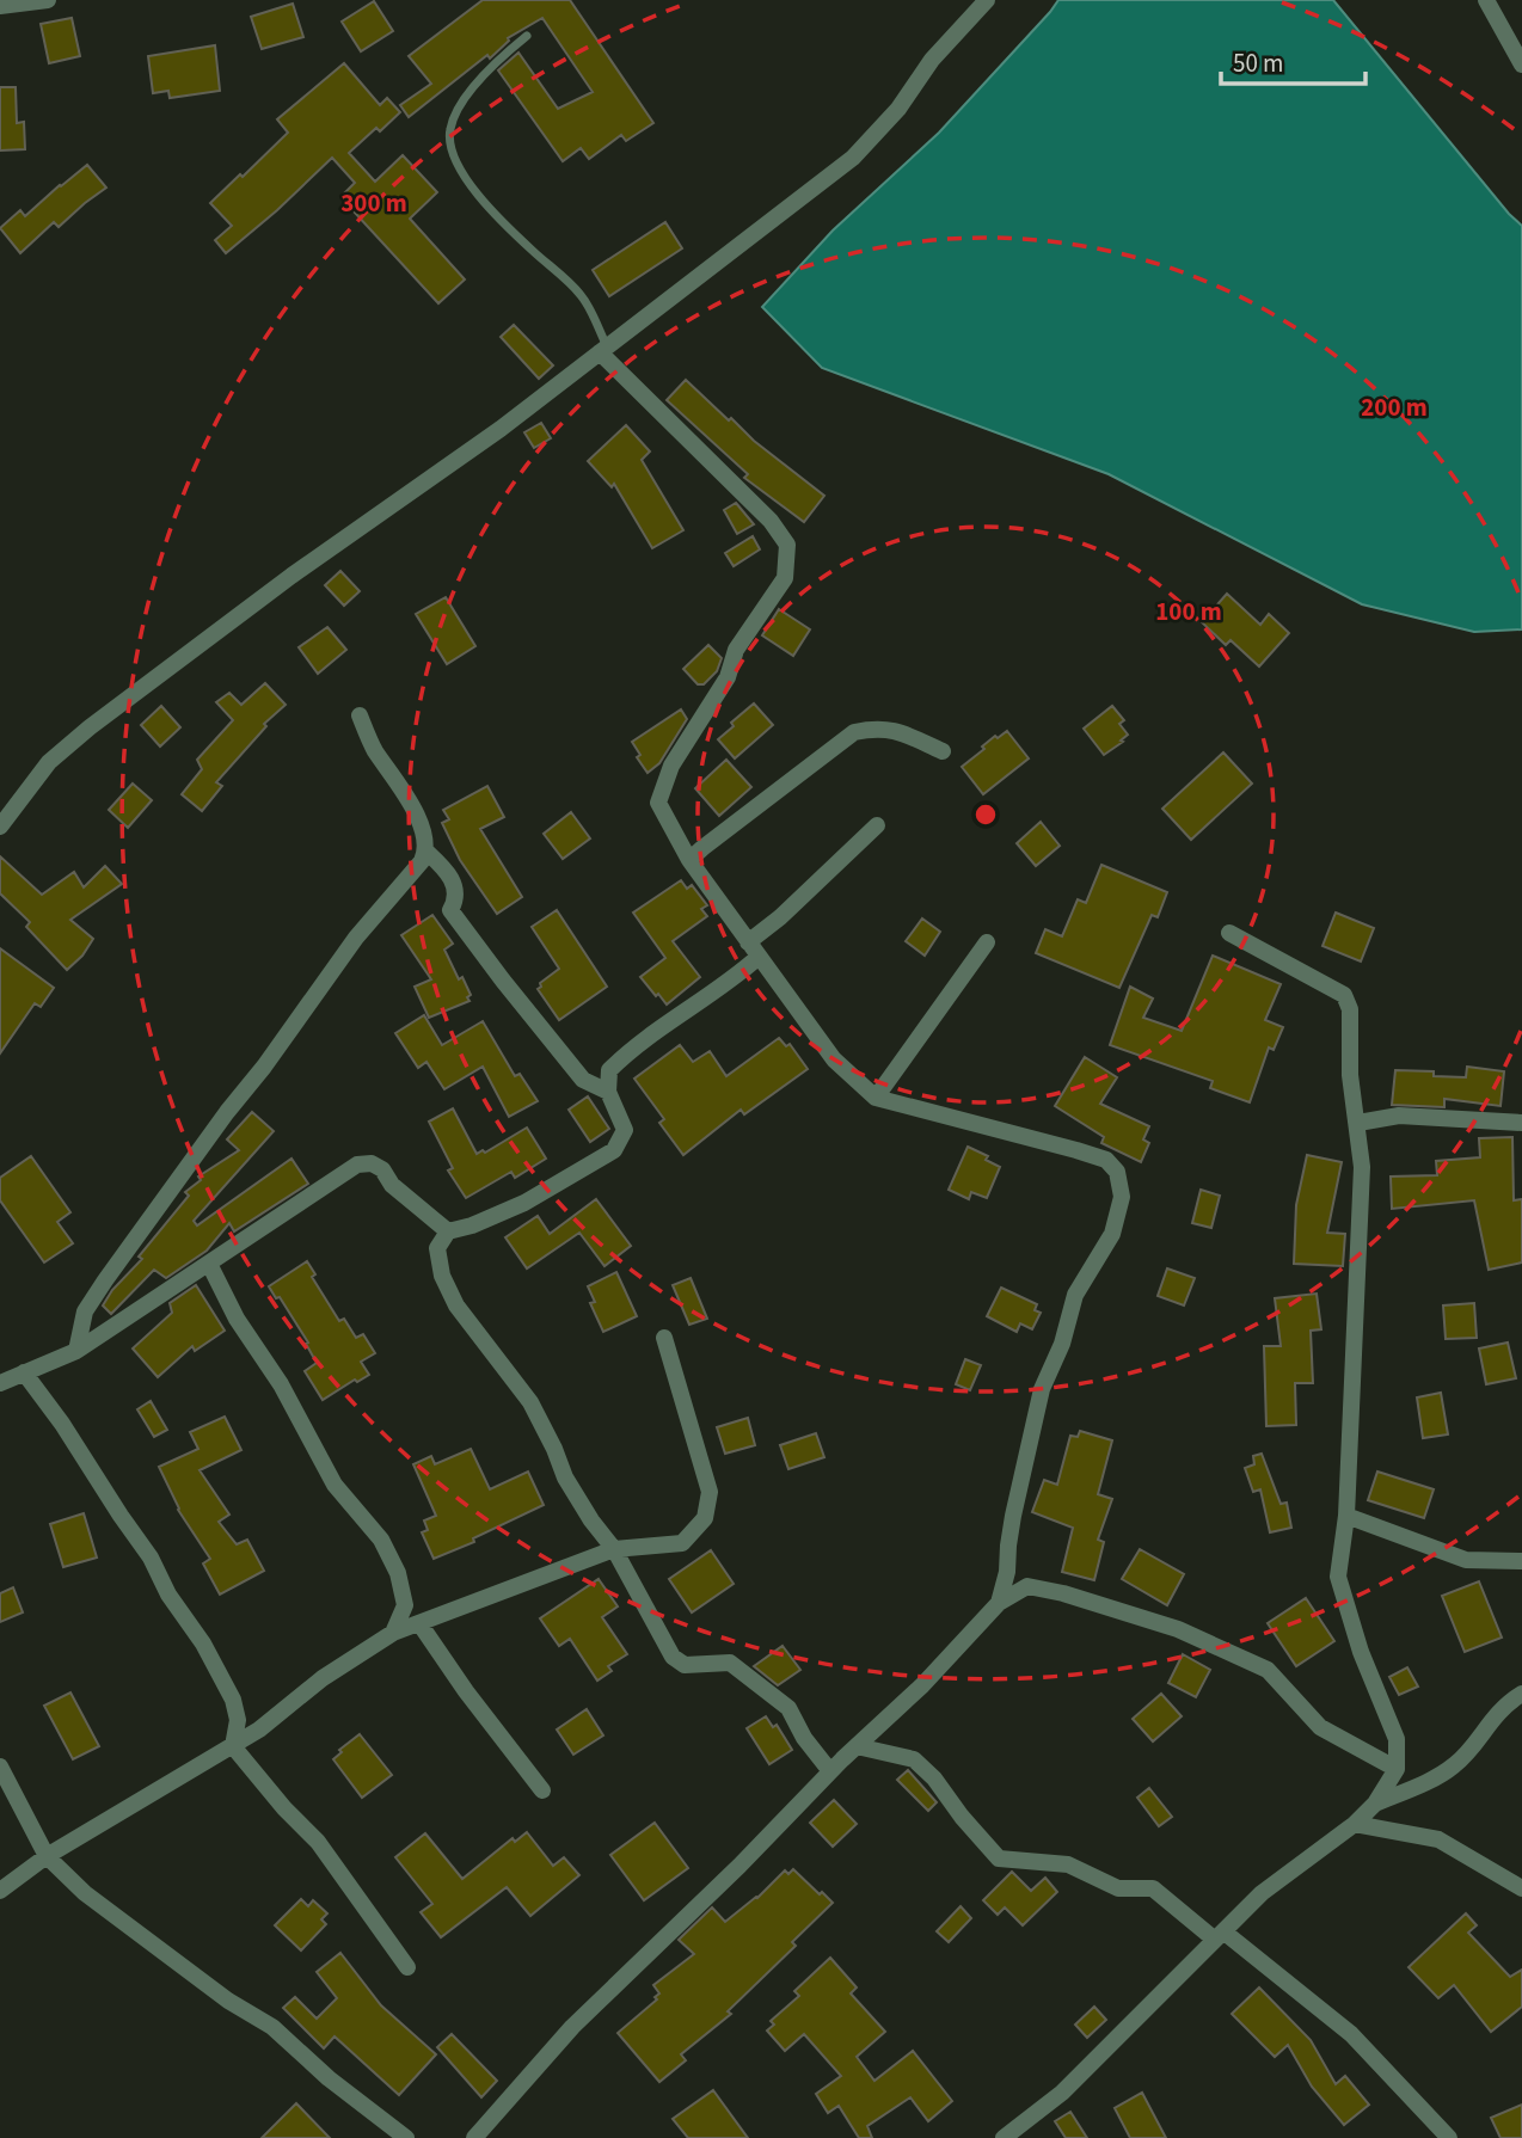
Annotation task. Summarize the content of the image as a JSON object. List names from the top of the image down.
{
  "scale_bar": "50 m",
  "rings": ["300 m", "200 m", "100 m"]
}
